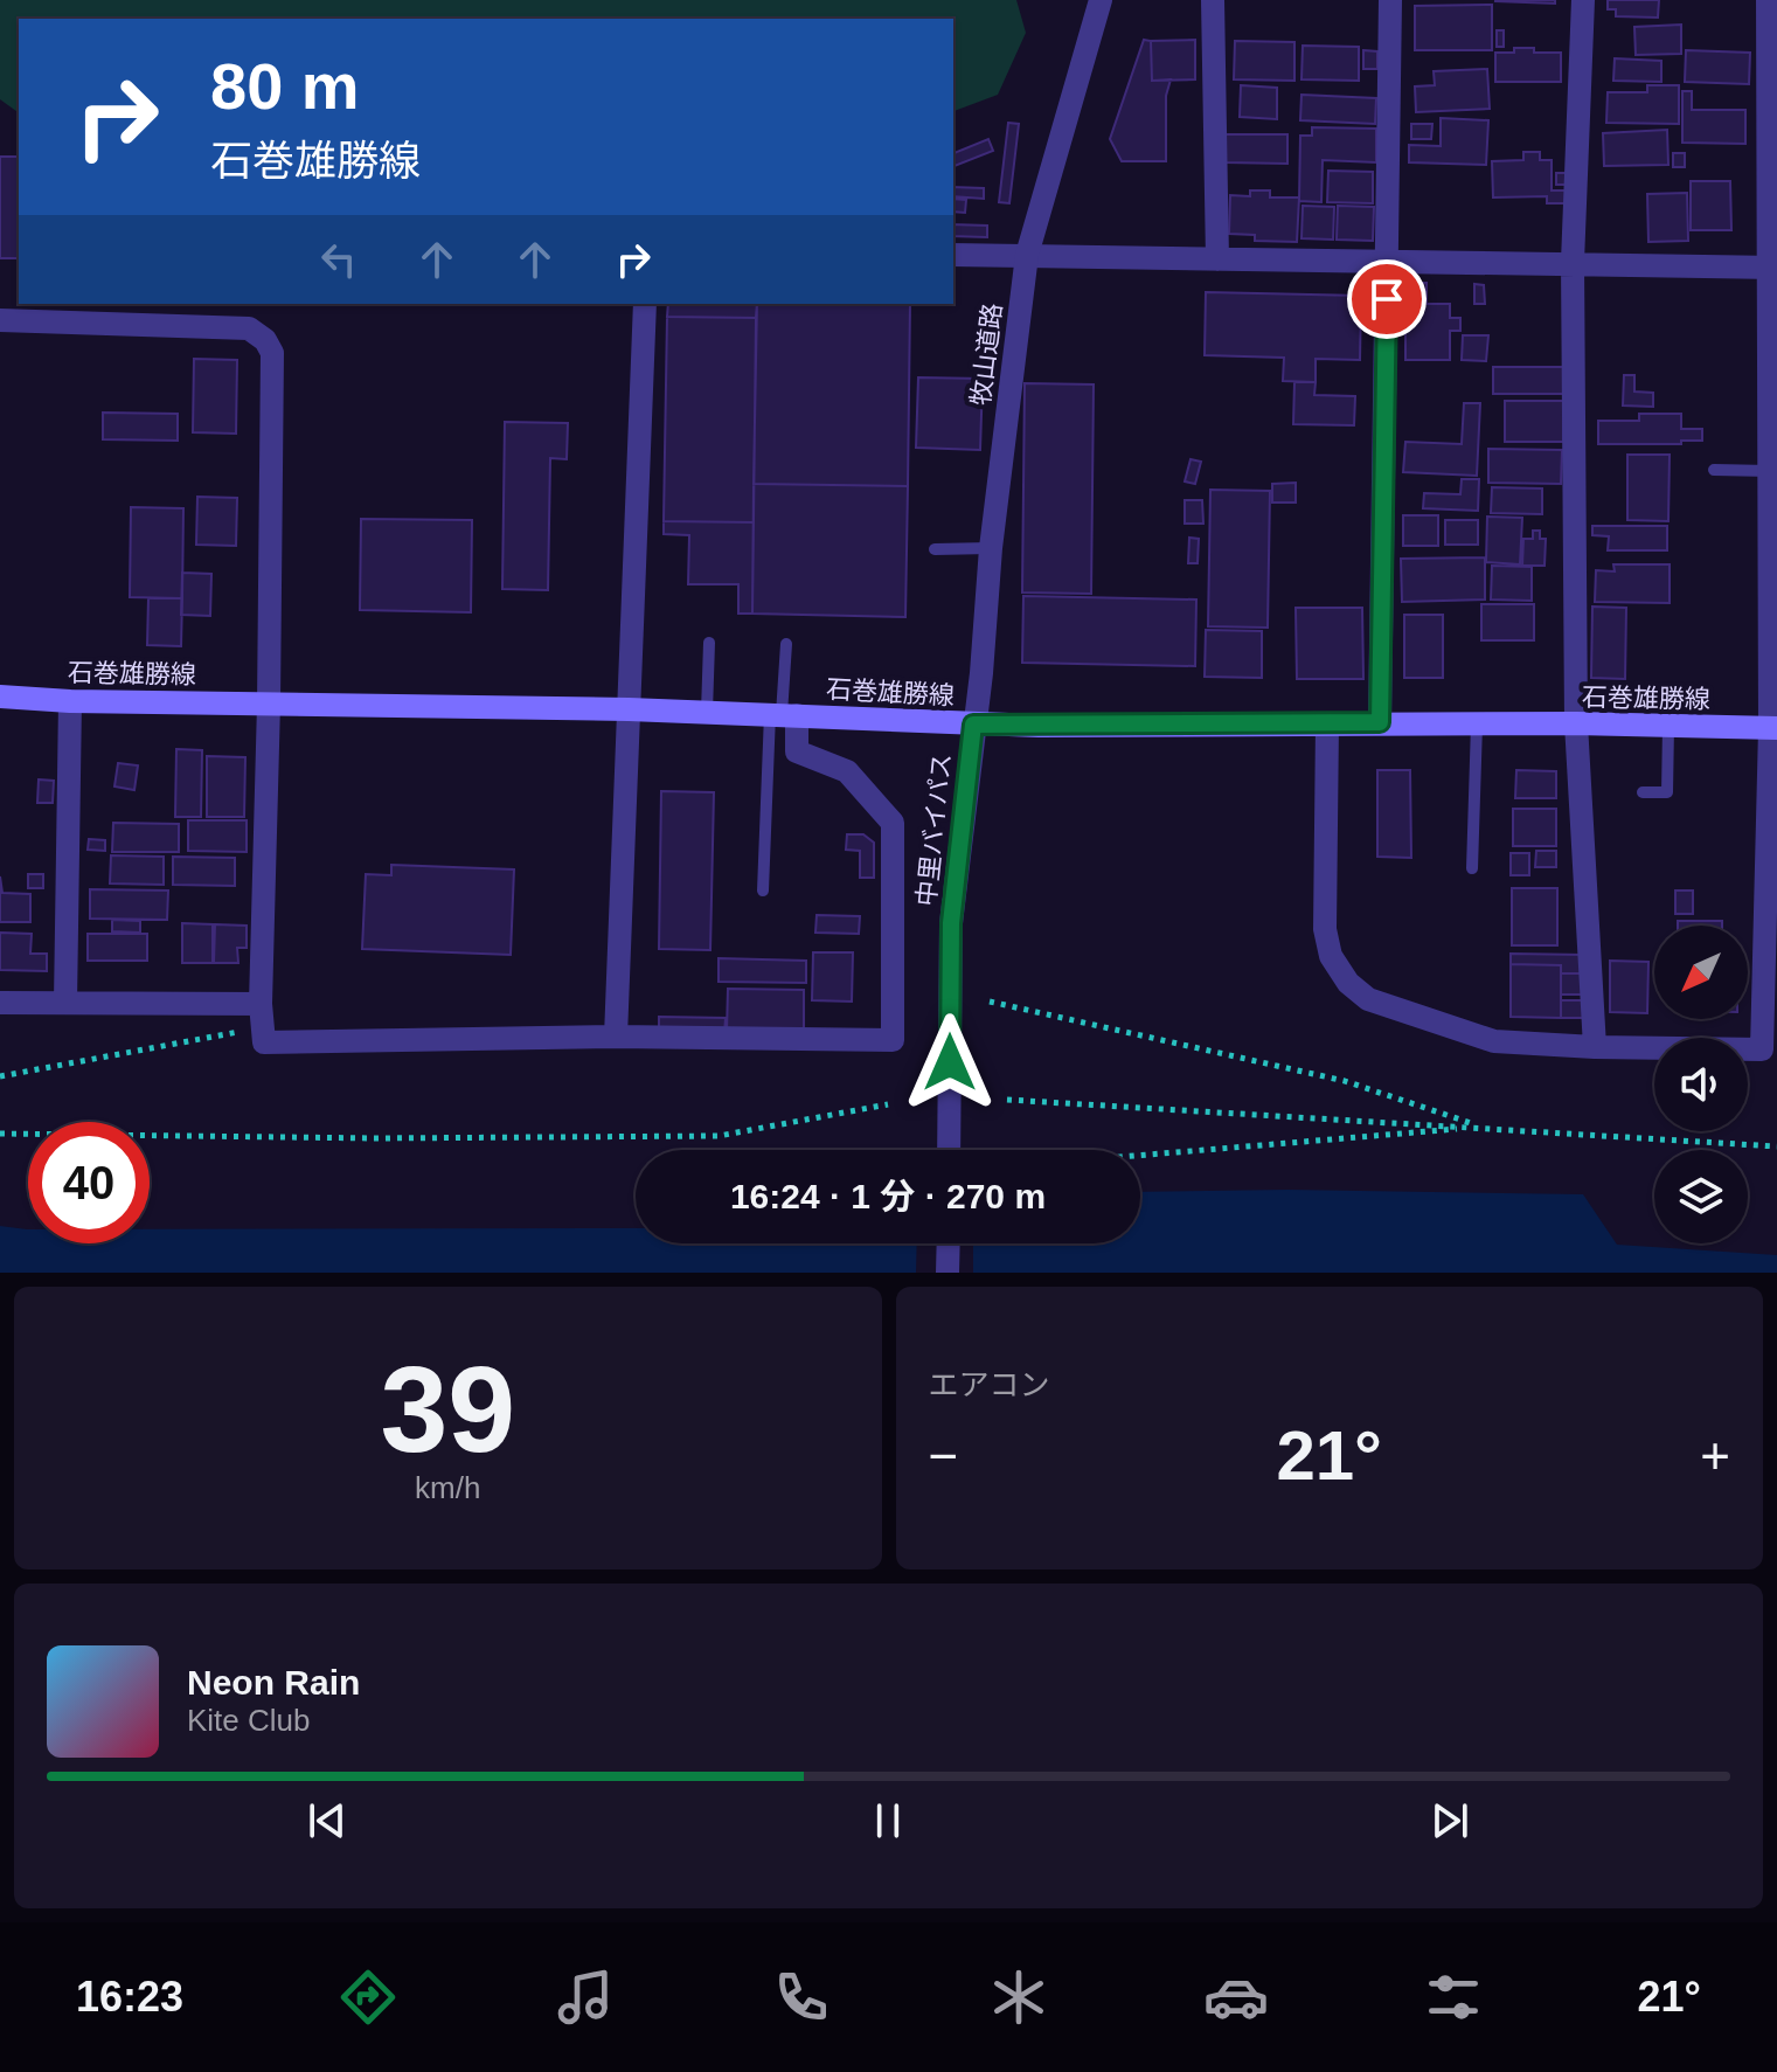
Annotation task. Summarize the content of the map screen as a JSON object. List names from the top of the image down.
{
  "streets": {
    "main road": ["石巻雄勝線"],
    "street": ["牧山道路", "中里バイパス"]
  },
  "crossings": [
    ["牧山道路", "石巻雄勝線"],
    ["牧山道路", "中里バイパス"],
    ["石巻雄勝線", "中里バイパス"]
  ],
  "north": "bottom left",
  "page": {
    "turn": ["80 m", "石巻雄勝線"],
    "limit": "40",
    "trip": "16:24 · 1 分 · 270 m",
    "tile": [
      ["39", "km/h"],
      "エアコン"
    ],
    "heat": ["−", "21°", "+"],
    "song": ["Neon Rain", "Kite Club"],
    "tabs": ["16:23", "21°"]
  }
}
